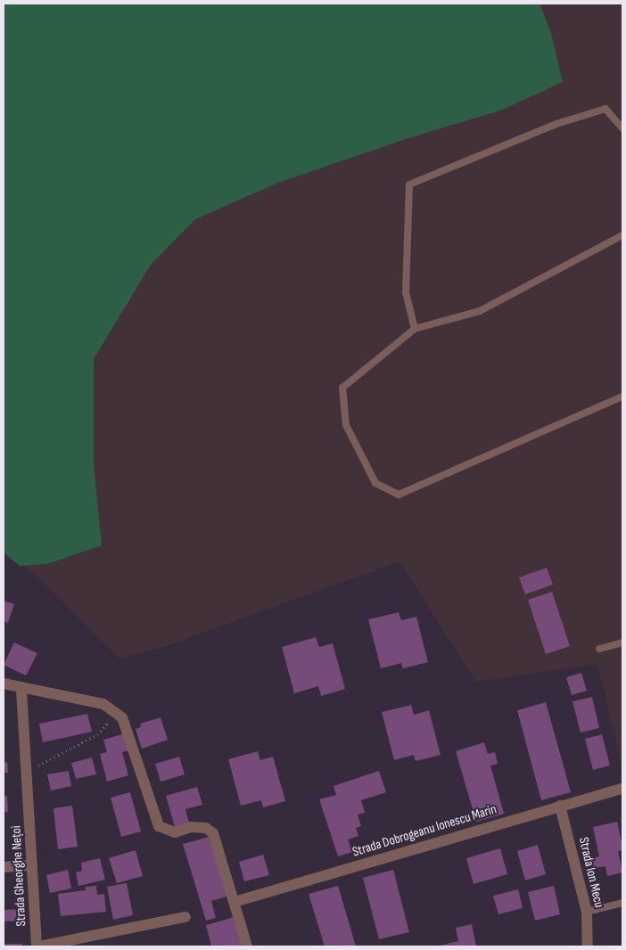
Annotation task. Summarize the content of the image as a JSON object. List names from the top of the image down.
{
  "streets": {
    "street": ["Strada Dobrogeanu Ionescu Marin", "Strada Ion Mecu", "Strada Gheorghe Nețoi"]
  },
  "crossings": [
    ["Strada Dobrogeanu Ionescu Marin", "Strada Ion Mecu"]
  ]
}
